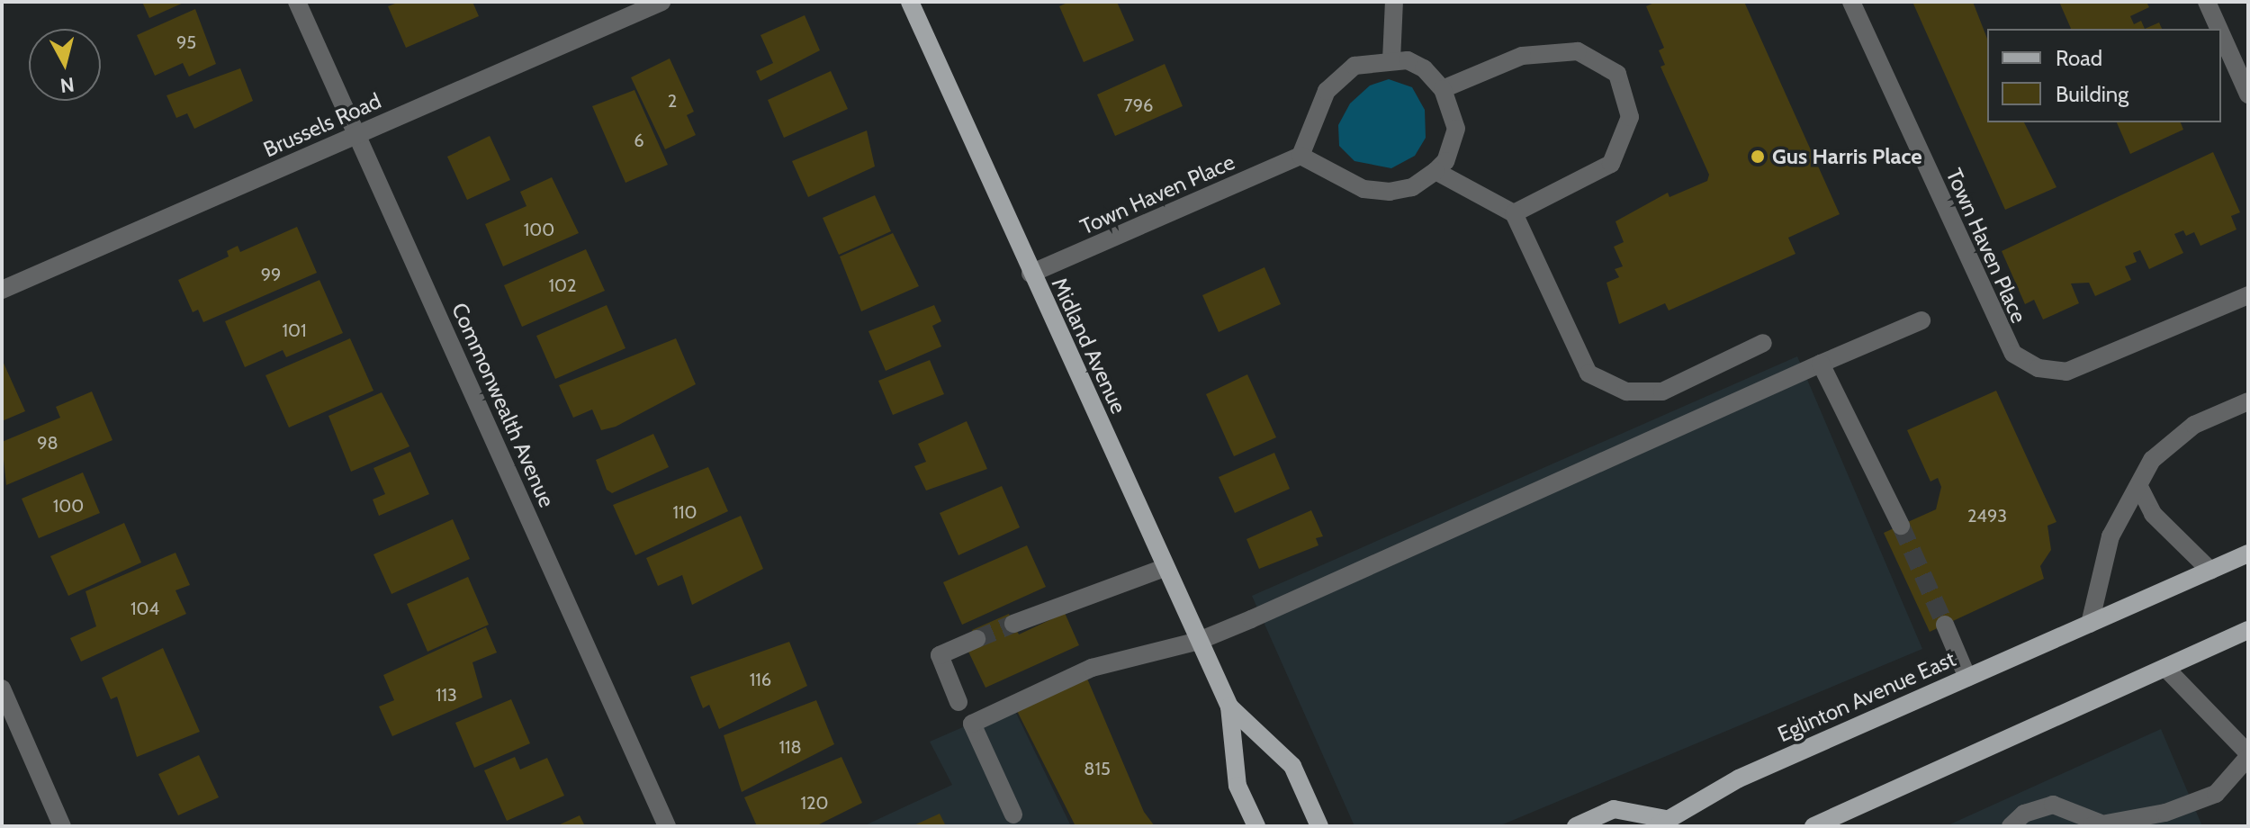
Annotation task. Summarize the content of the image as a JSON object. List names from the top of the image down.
{
  "streets": {
    "main road": ["Midland Avenue", "Eglinton Avenue East"],
    "street": ["Brussels Road", "Town Haven Place", "Commonwealth Avenue"]
  },
  "crossings": [
    ["Brussels Road", "Commonwealth Avenue"],
    ["Town Haven Place", "Midland Avenue"]
  ],
  "places": ["Gus Harris Place"],
  "house_numbers": [
    "95",
    "2",
    "796",
    "6",
    "100",
    "99",
    "102",
    "101",
    "98",
    "100",
    "110",
    "2493",
    "104",
    "116",
    "113",
    "118",
    "815",
    "120"
  ],
  "legend": ["Road", "Building"],
  "north": "bottom"
}
